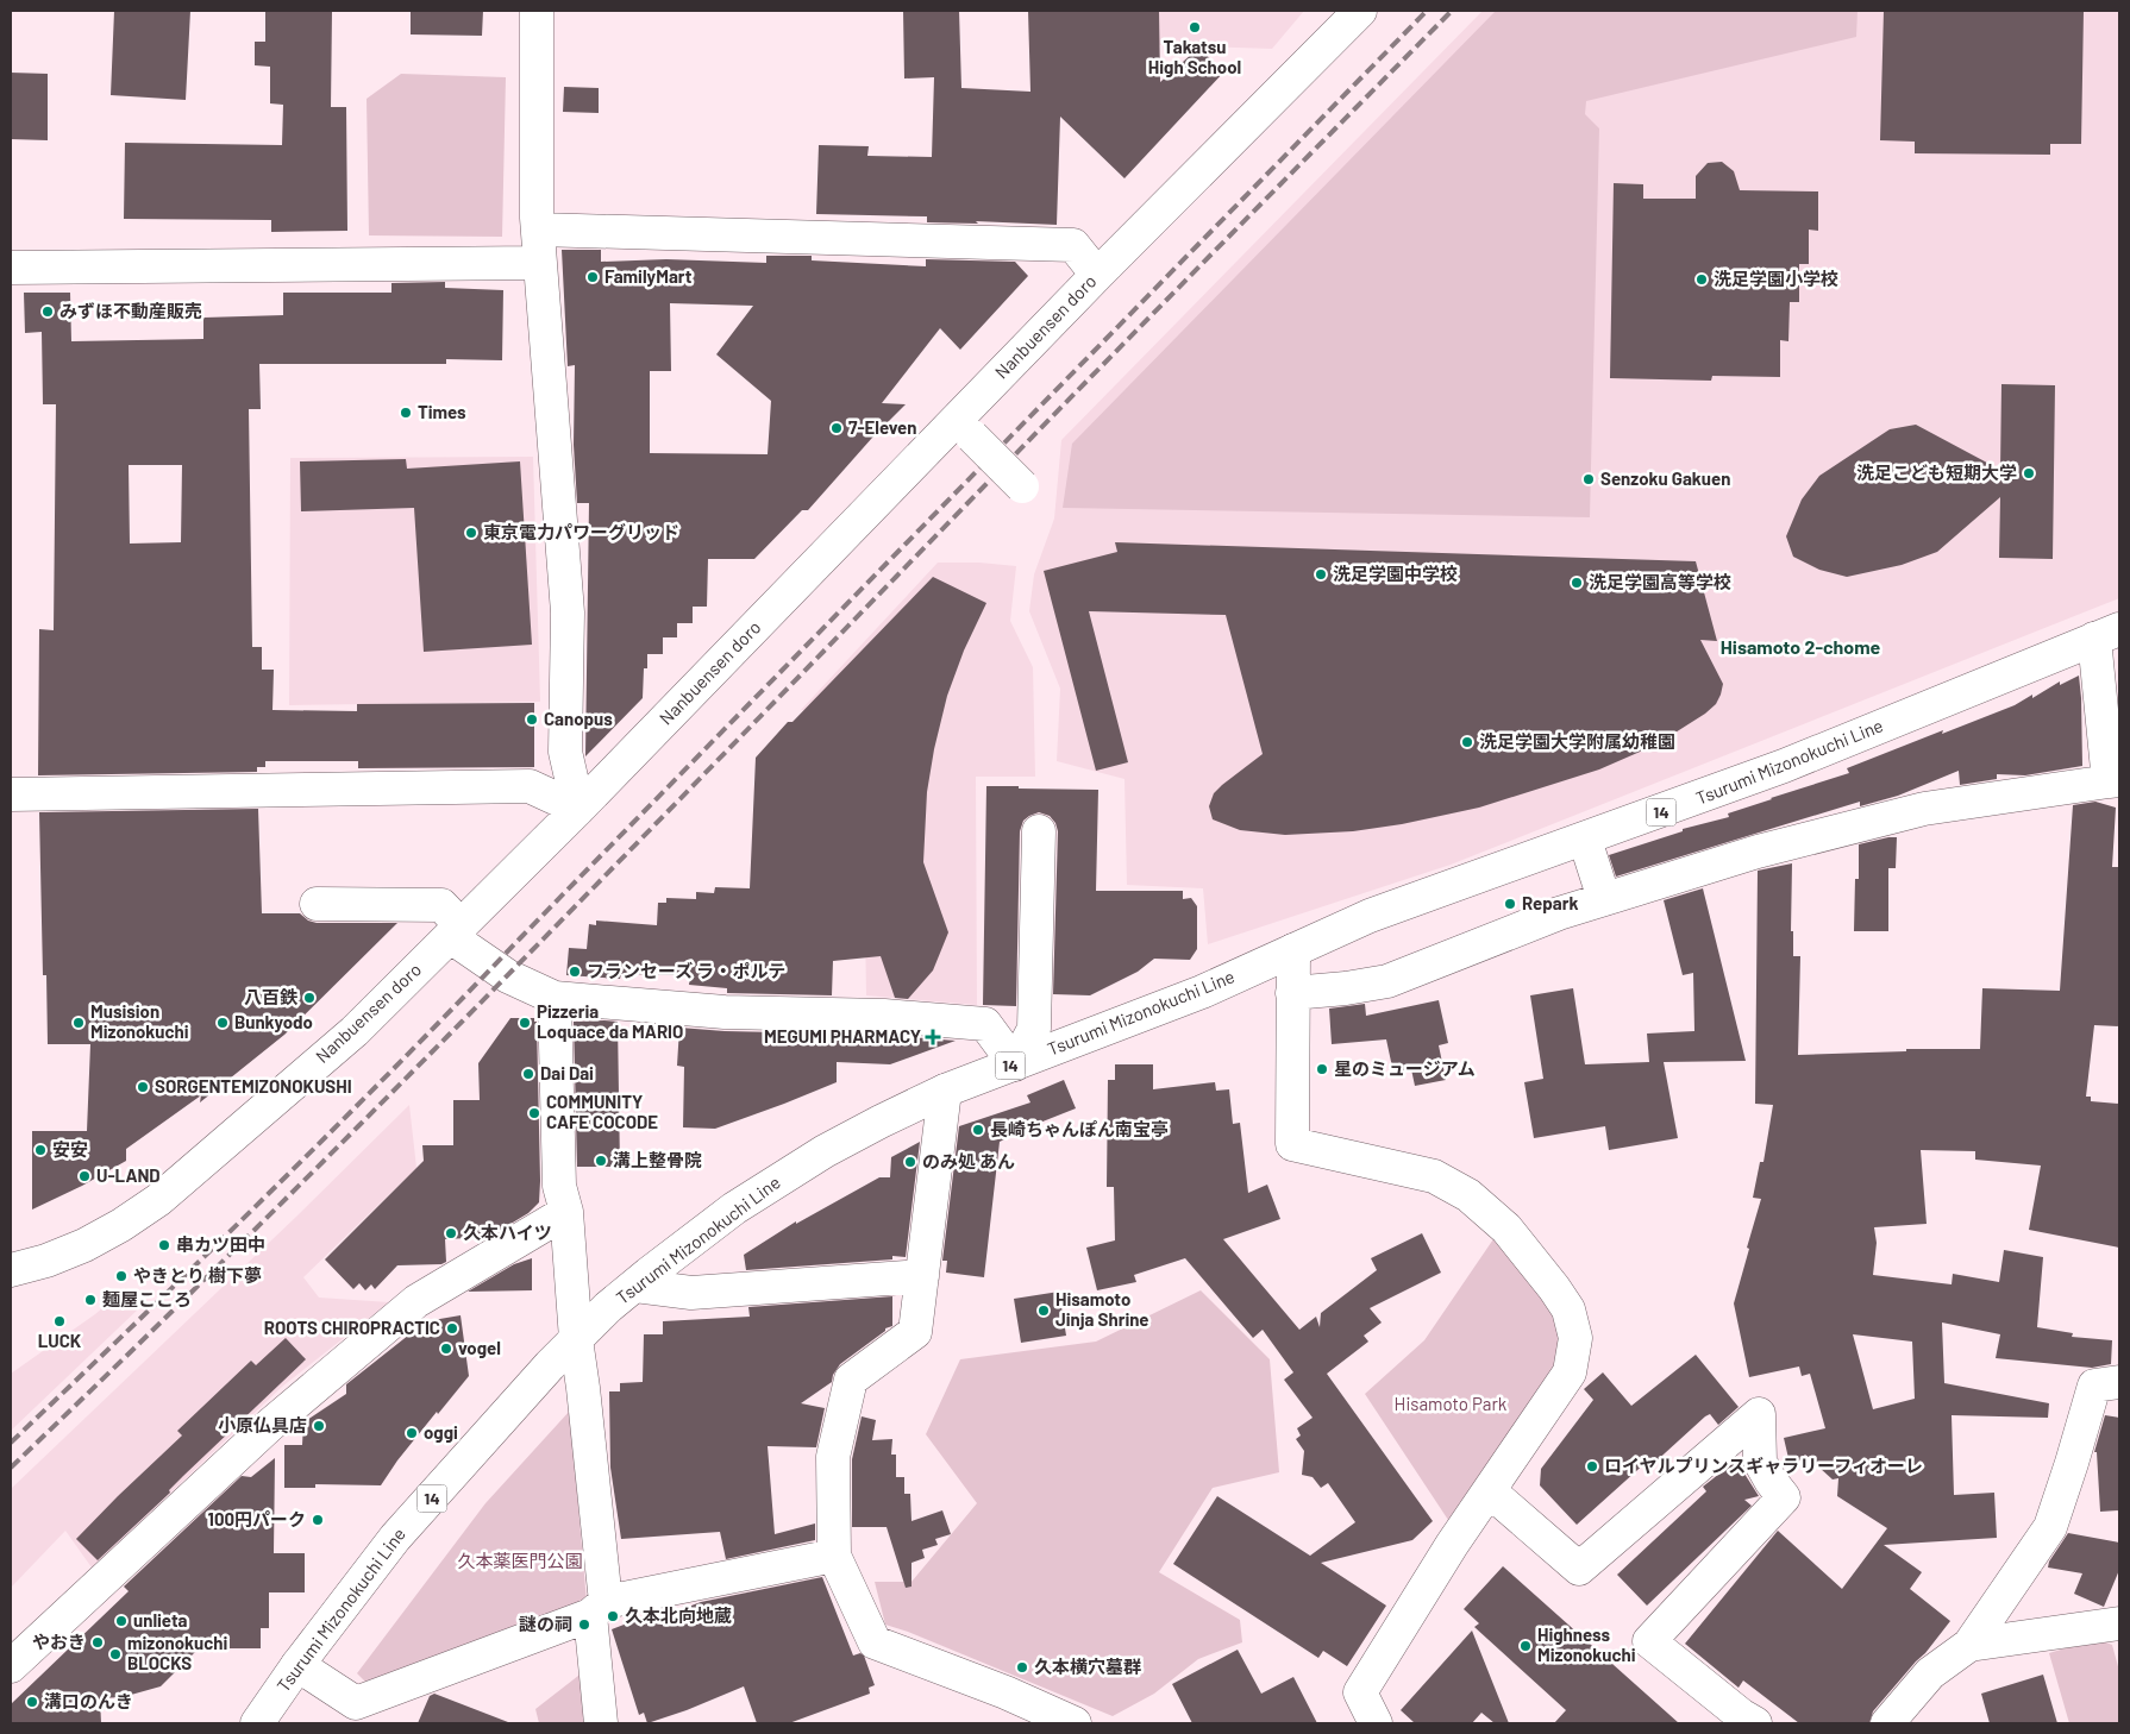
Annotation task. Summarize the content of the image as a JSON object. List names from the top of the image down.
{
  "streets": {
    "street": ["Nanbuensen doro", "Tsurumi Mizonokuchi Line", "14"]
  },
  "districts": ["Hisamoto 2-chome"],
  "parks": ["Hisamoto Park", "久本薬医門公園"],
  "places": {
    "other": [
      "Takatsu High School",
      "FamilyMart",
      "洗足学園小学校",
      "みずほ不動産販売",
      "Times",
      "7-Eleven",
      "洗足こども短期大学",
      "Senzoku Gakuen",
      "東京電力パワーグリッド",
      "洗足学園中学校",
      "洗足学園高等学校",
      "Canopus",
      "洗足学園大学附属幼稚園",
      "Repark",
      "フランセーズ ラ・ポルテ",
      "八百鉄",
      "Musision Mizonokuchi",
      "Bunkyodo",
      "Pizzeria Loquace da MARIO",
      "星のミュージアム",
      "Dai Dai",
      "SORGENTEMIZONOKUSHI",
      "COMMUNITY CAFE COCODE",
      "長崎ちゃんぽん南宝亭",
      "安安",
      "溝上整骨院",
      "のみ処 あん",
      "U-LAND",
      "久本ハイツ",
      "串カツ田中",
      "やきとり 樹下夢",
      "麺屋こころ",
      "Hisamoto Jinja Shrine",
      "LUCK",
      "ROOTS CHIROPRACTIC",
      "vogel",
      "小原仏具店",
      "oggi",
      "ロイヤルプリンスギャラリーフィオーレ",
      "100円パーク",
      "久本北向地蔵",
      "unlieta",
      "謎の祠",
      "やおき",
      "Highness Mizonokuchi",
      "mizonokuchi BLOCKS",
      "久本横穴墓群",
      "溝口のんき"
    ],
    "health": ["MEGUMI PHARMACY"]
  }
}
